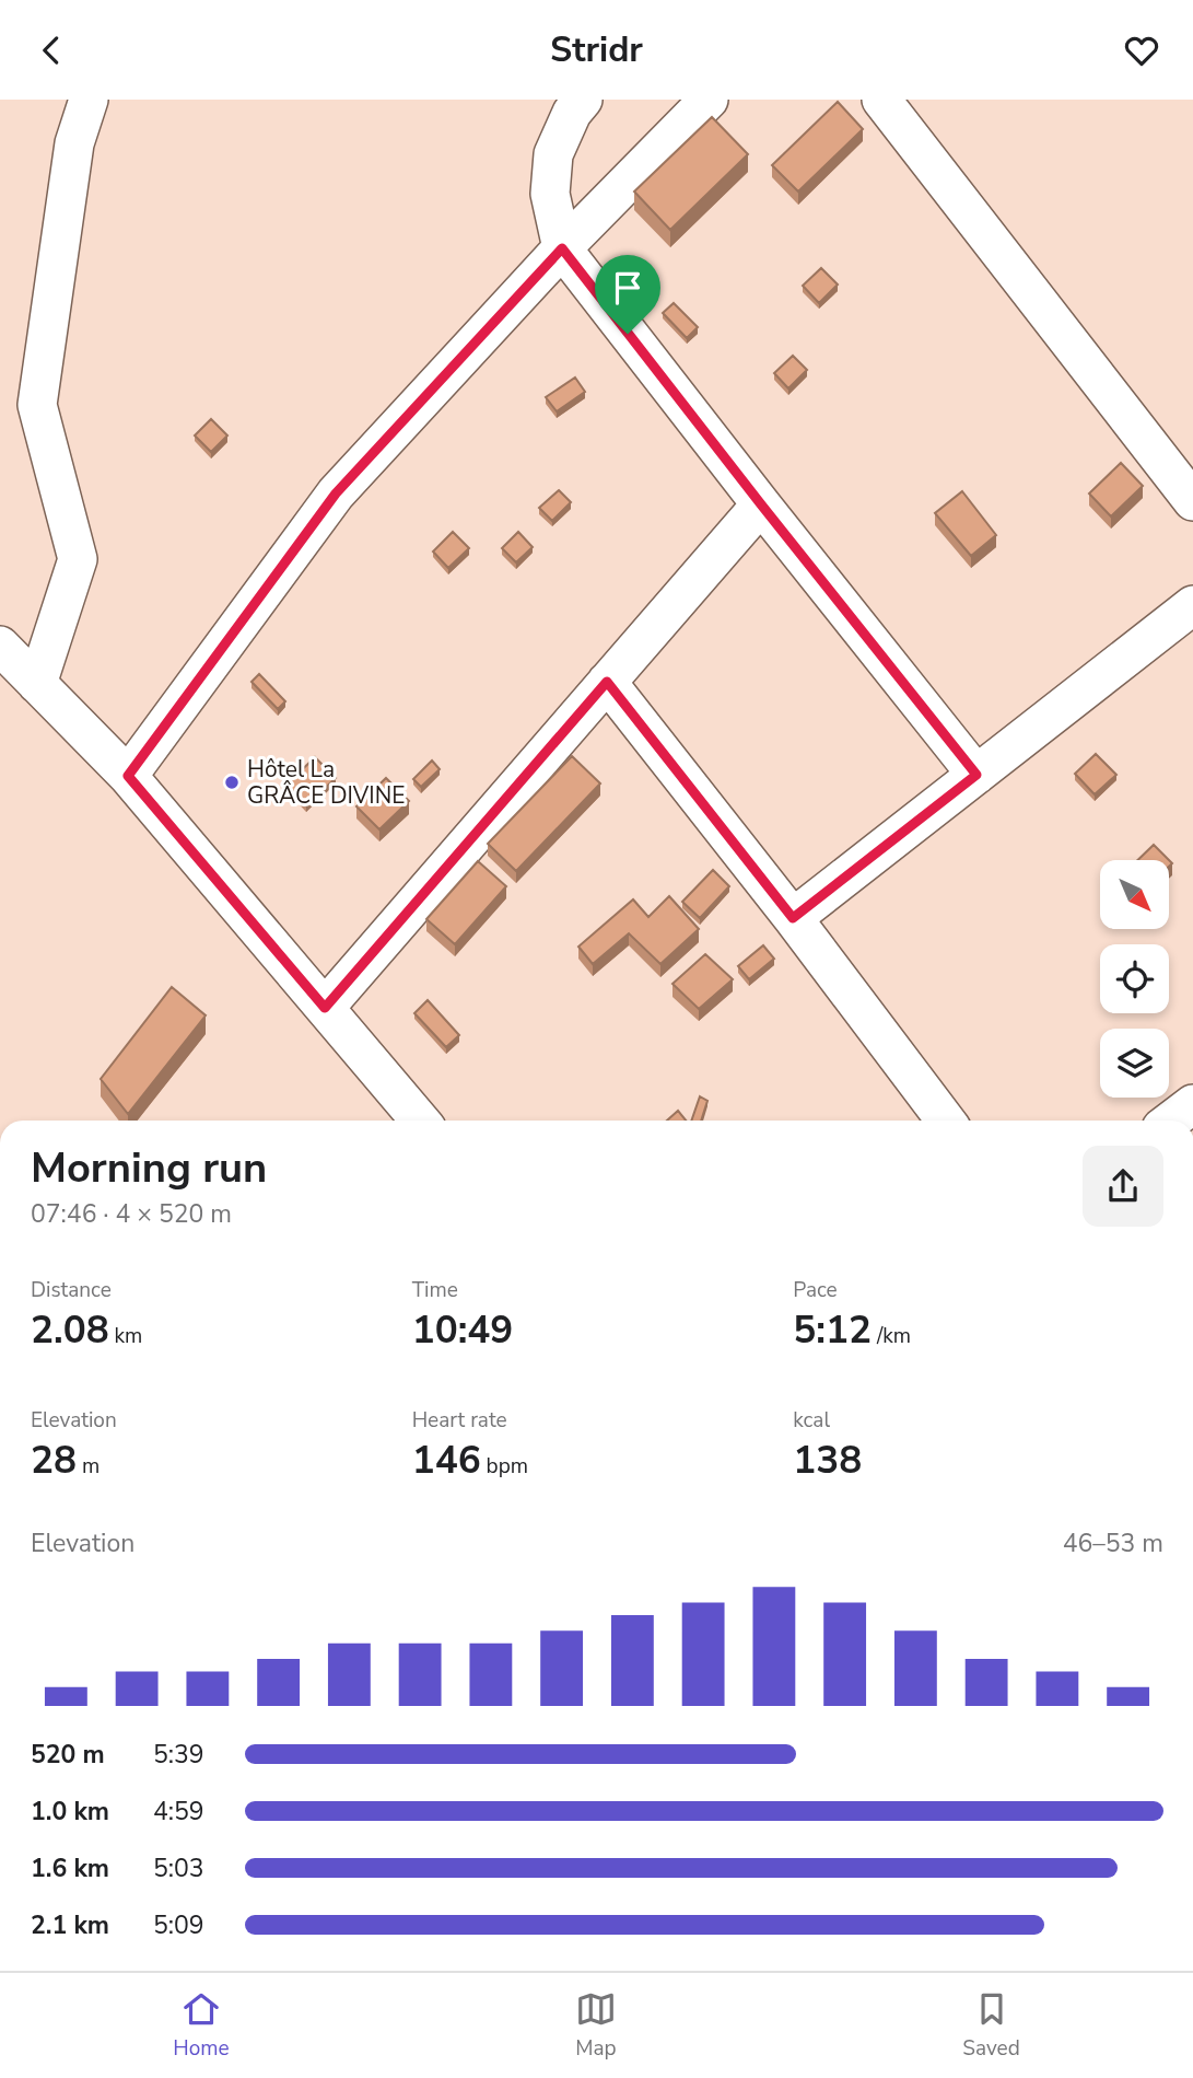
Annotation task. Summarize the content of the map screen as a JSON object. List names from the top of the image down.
{
  "places": ["Hôtel La GRÂCE DIVINE"],
  "north": "bottom right",
  "page": {
    "header": "Stridr",
    "heading": ["Morning run", "07:46 · 4 × 520 m"],
    "stats": [
      ["Distance", "2.08 km"],
      ["Time", "10:49"],
      ["Pace", "5:12 /km"],
      ["Elevation", "28 m"],
      ["Heart rate", "146 bpm"],
      ["kcal", "138"]
    ],
    "chart": ["Elevation", "46–53 m"],
    "list": [
      {
        "name": "520 m",
        "note": "5:39"
      },
      {
        "name": "1.0 km",
        "note": "4:59"
      },
      {
        "name": "1.6 km",
        "note": "5:03"
      },
      {
        "name": "2.1 km",
        "note": "5:09"
      }
    ],
    "tabs": ["Home", "Map", "Saved"]
  }
}
